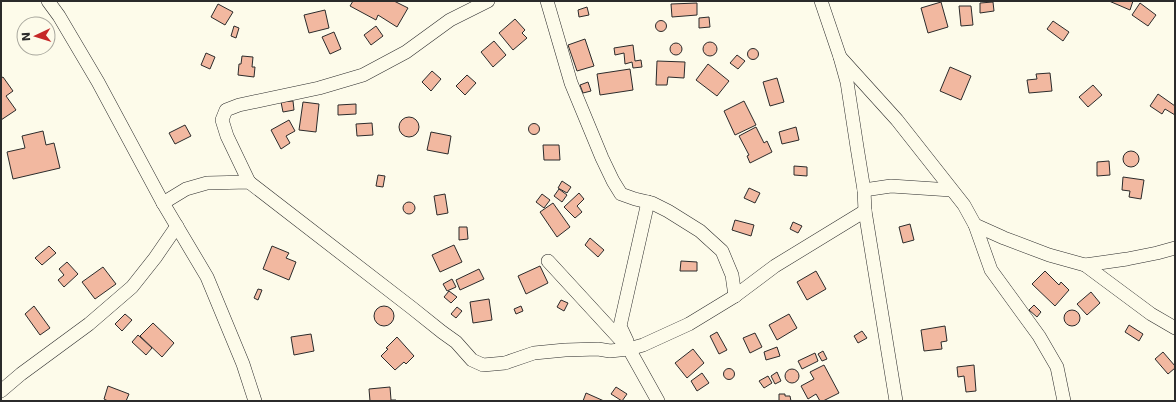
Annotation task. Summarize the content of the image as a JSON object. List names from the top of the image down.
{
  "north": "left"
}
